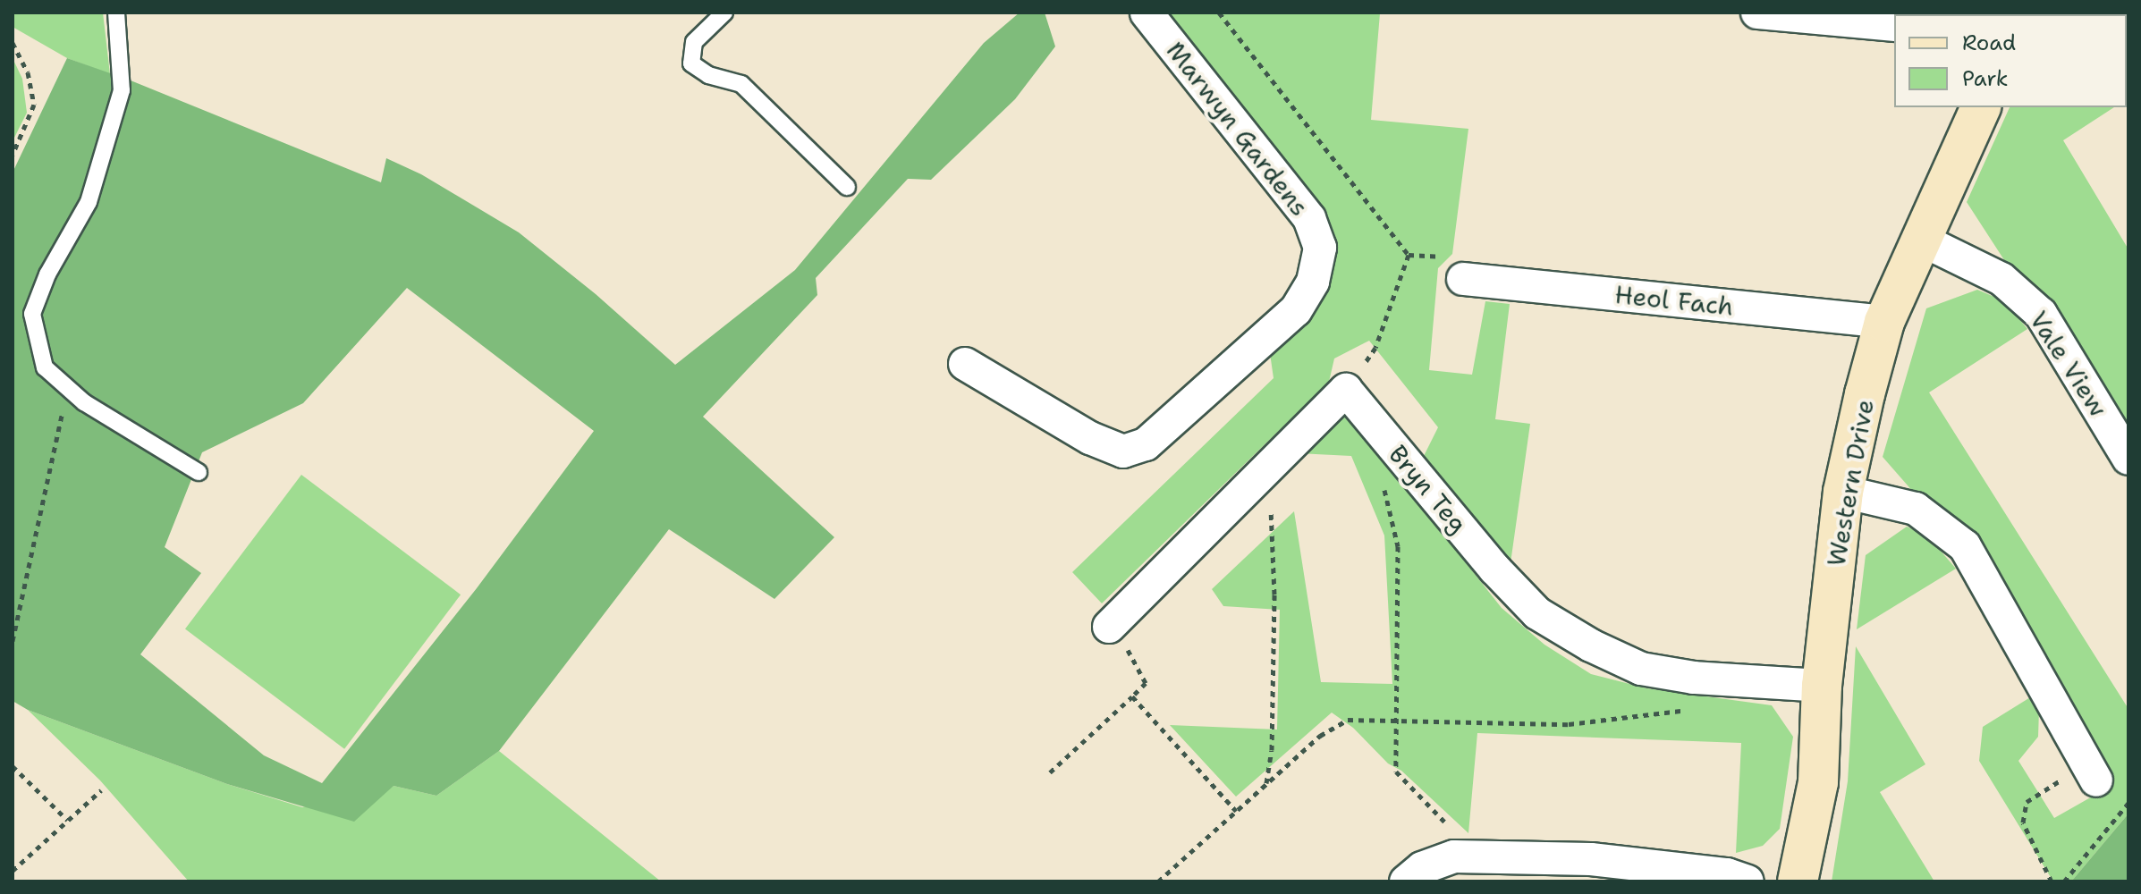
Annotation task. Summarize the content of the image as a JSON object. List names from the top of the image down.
{
  "streets": {
    "street": [
      "Marwyn Gardens",
      "Heol Fach",
      "Vale View",
      "Western Drive",
      "Bryn Teg"
    ]
  },
  "crossings": [
    ["Heol Fach", "Western Drive"],
    ["Vale View", "Western Drive"],
    ["Western Drive", "Bryn Teg"]
  ],
  "legend": ["Road", "Park"]
}
